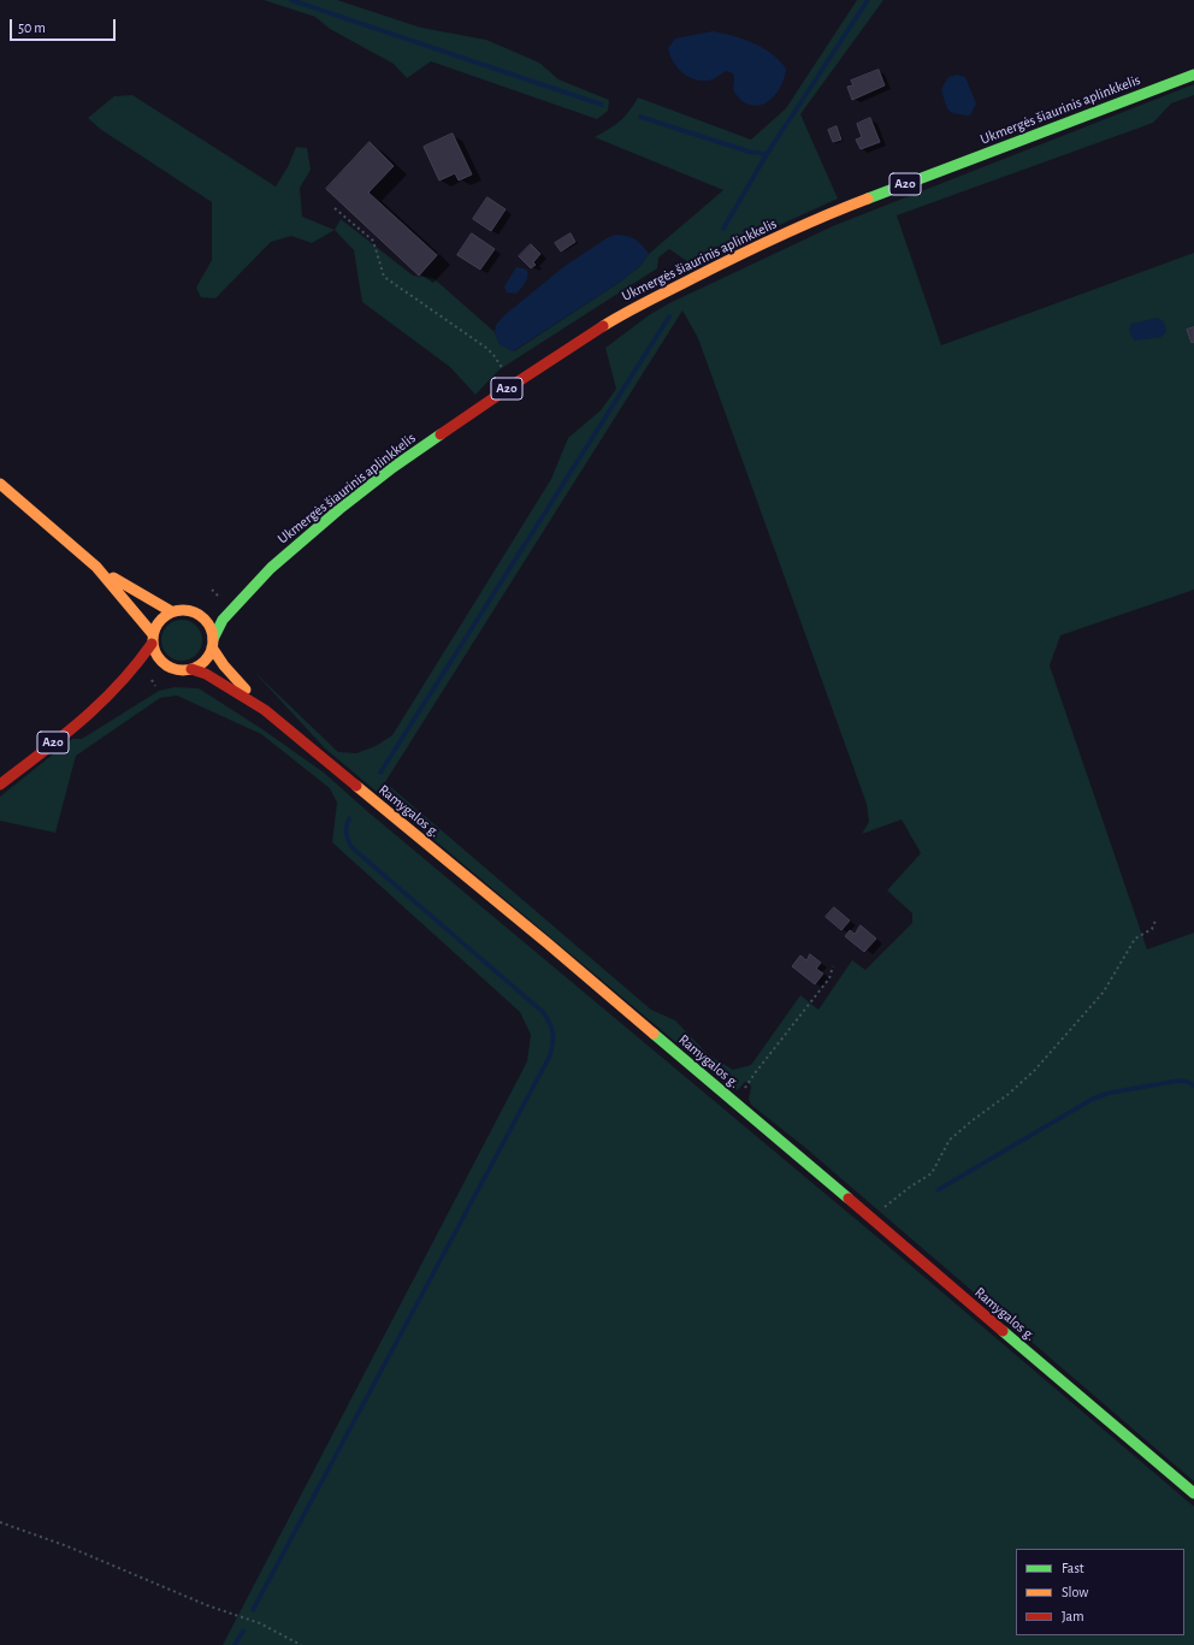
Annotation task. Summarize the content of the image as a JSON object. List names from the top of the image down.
{
  "streets": {
    "main road": ["Ukmergės šiaurinis aplinkkelis", "A20", "Ramygalos g."]
  },
  "crossings": [
    ["Ukmergės šiaurinis aplinkkelis", "A20"],
    ["Ukmergės šiaurinis aplinkkelis", "Ramygalos g."],
    ["A20", "Ramygalos g."]
  ],
  "legend": ["Fast", "Slow", "Jam"],
  "scale_bar": "50 m"
}
